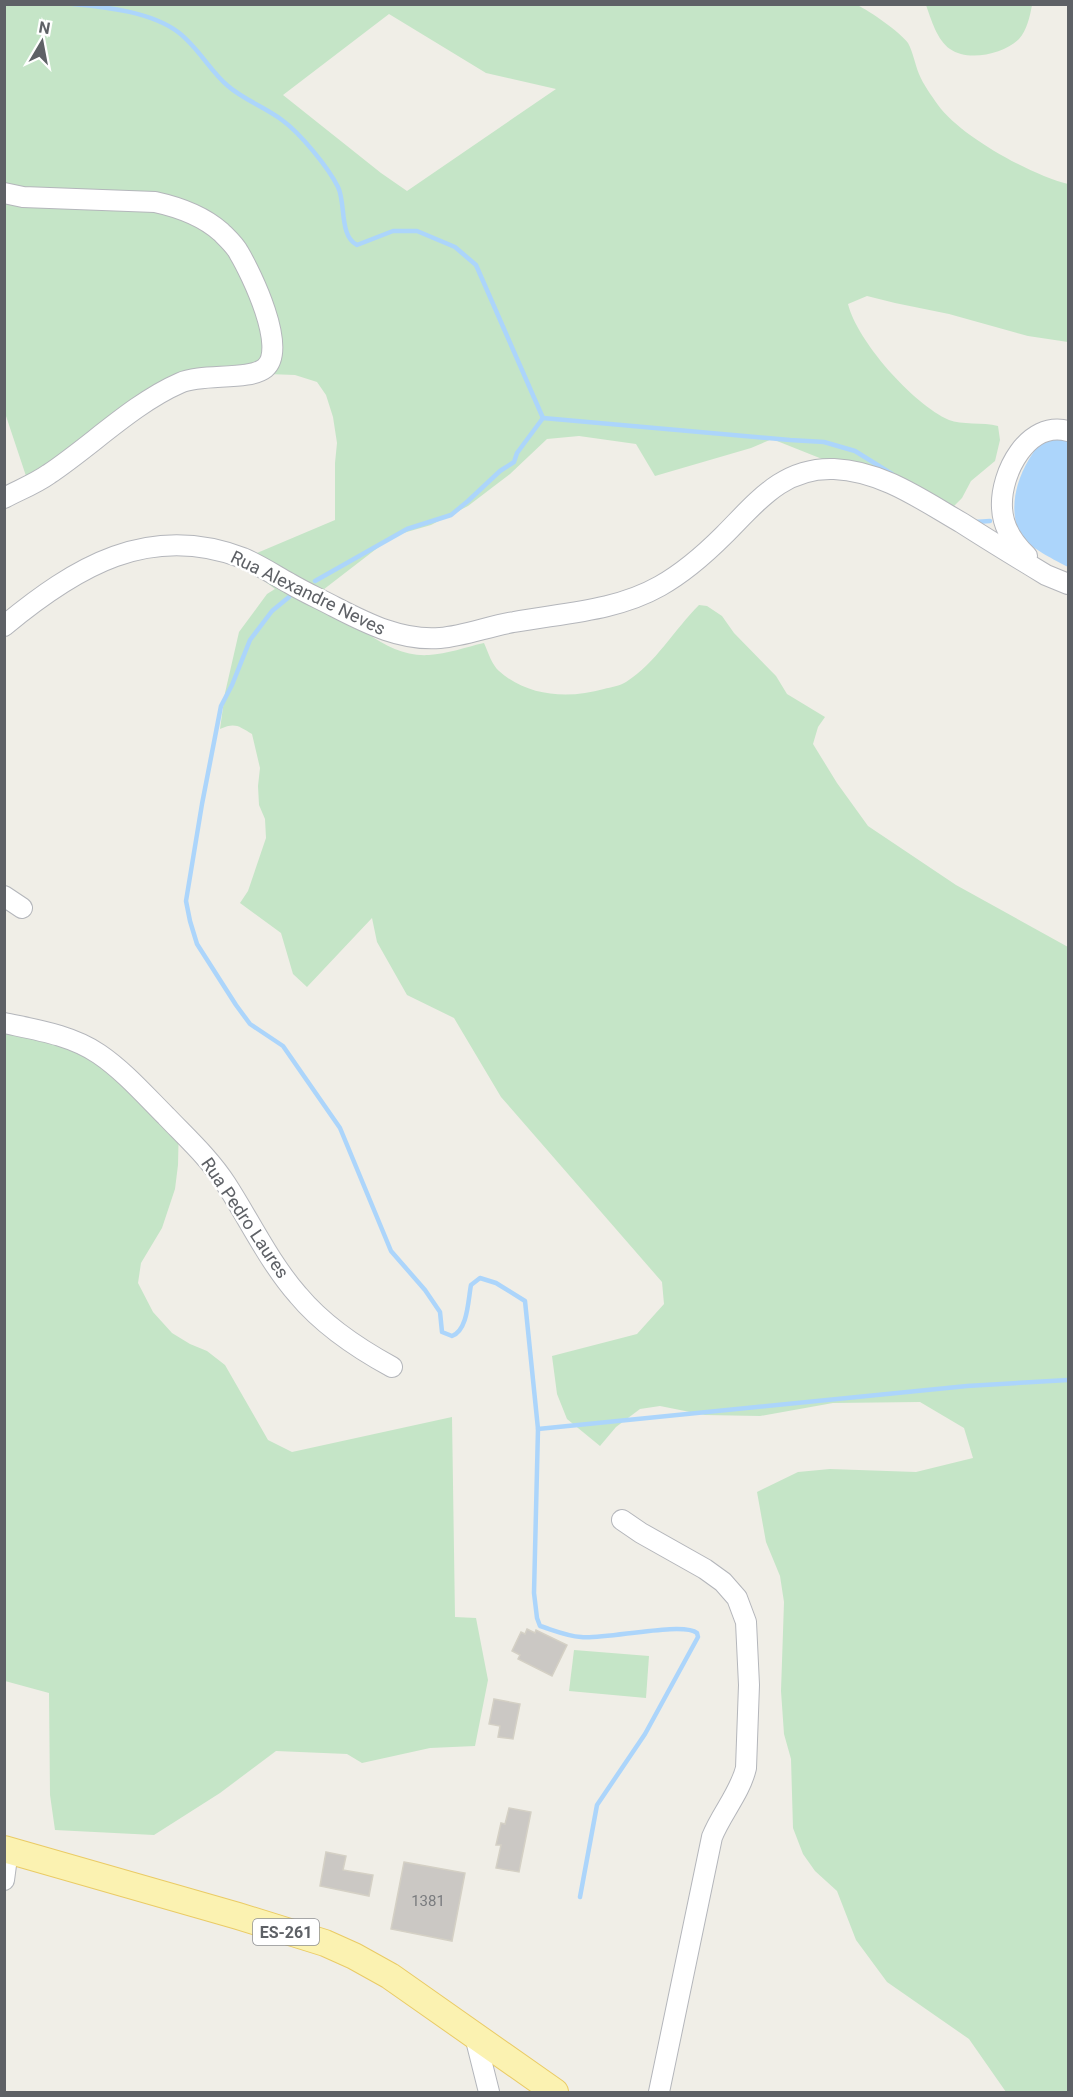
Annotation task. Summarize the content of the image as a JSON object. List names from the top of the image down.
{
  "streets": {
    "main road": ["ES-261"],
    "street": ["Rua Alexandre Neves", "Rua Pedro Laures"]
  },
  "house_numbers": ["1381"],
  "north": "top"
}
